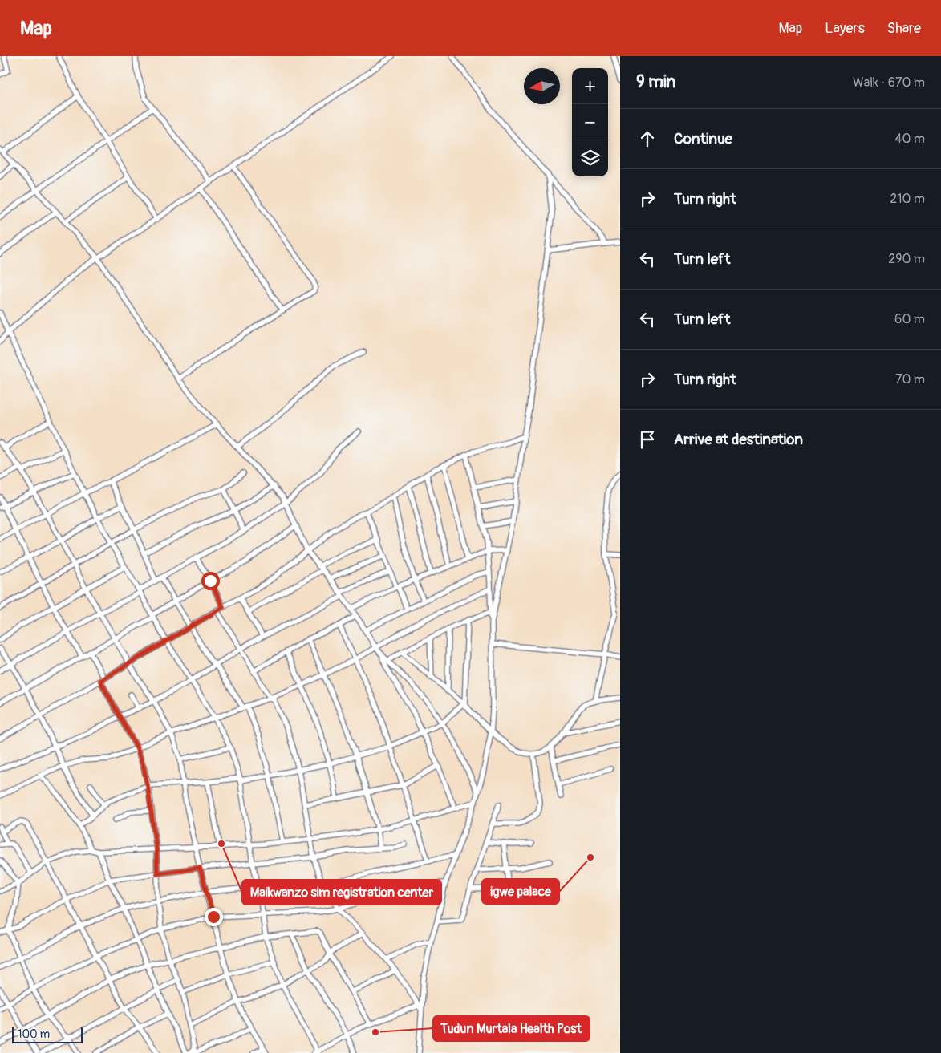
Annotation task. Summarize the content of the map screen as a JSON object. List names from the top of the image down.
{
  "places": ["Maikwanzo sim registration center", "igwe palace", "Tudun Murtala Health Post"],
  "scale_bar": "100 m",
  "north": "left",
  "page": {
    "header": "Map",
    "nav": ["Map", "Layers", "Share"],
    "heading": ["9 min", "Walk · 670 m"],
    "map_buttons": ["+", "−"],
    "list": [
      ["Continue", "40 m"],
      ["Turn right", "210 m"],
      ["Turn left", "290 m"],
      ["Turn left", "60 m"],
      ["Turn right", "70 m"],
      "Arrive at destination"
    ],
    "scale": "100 m"
  }
}
